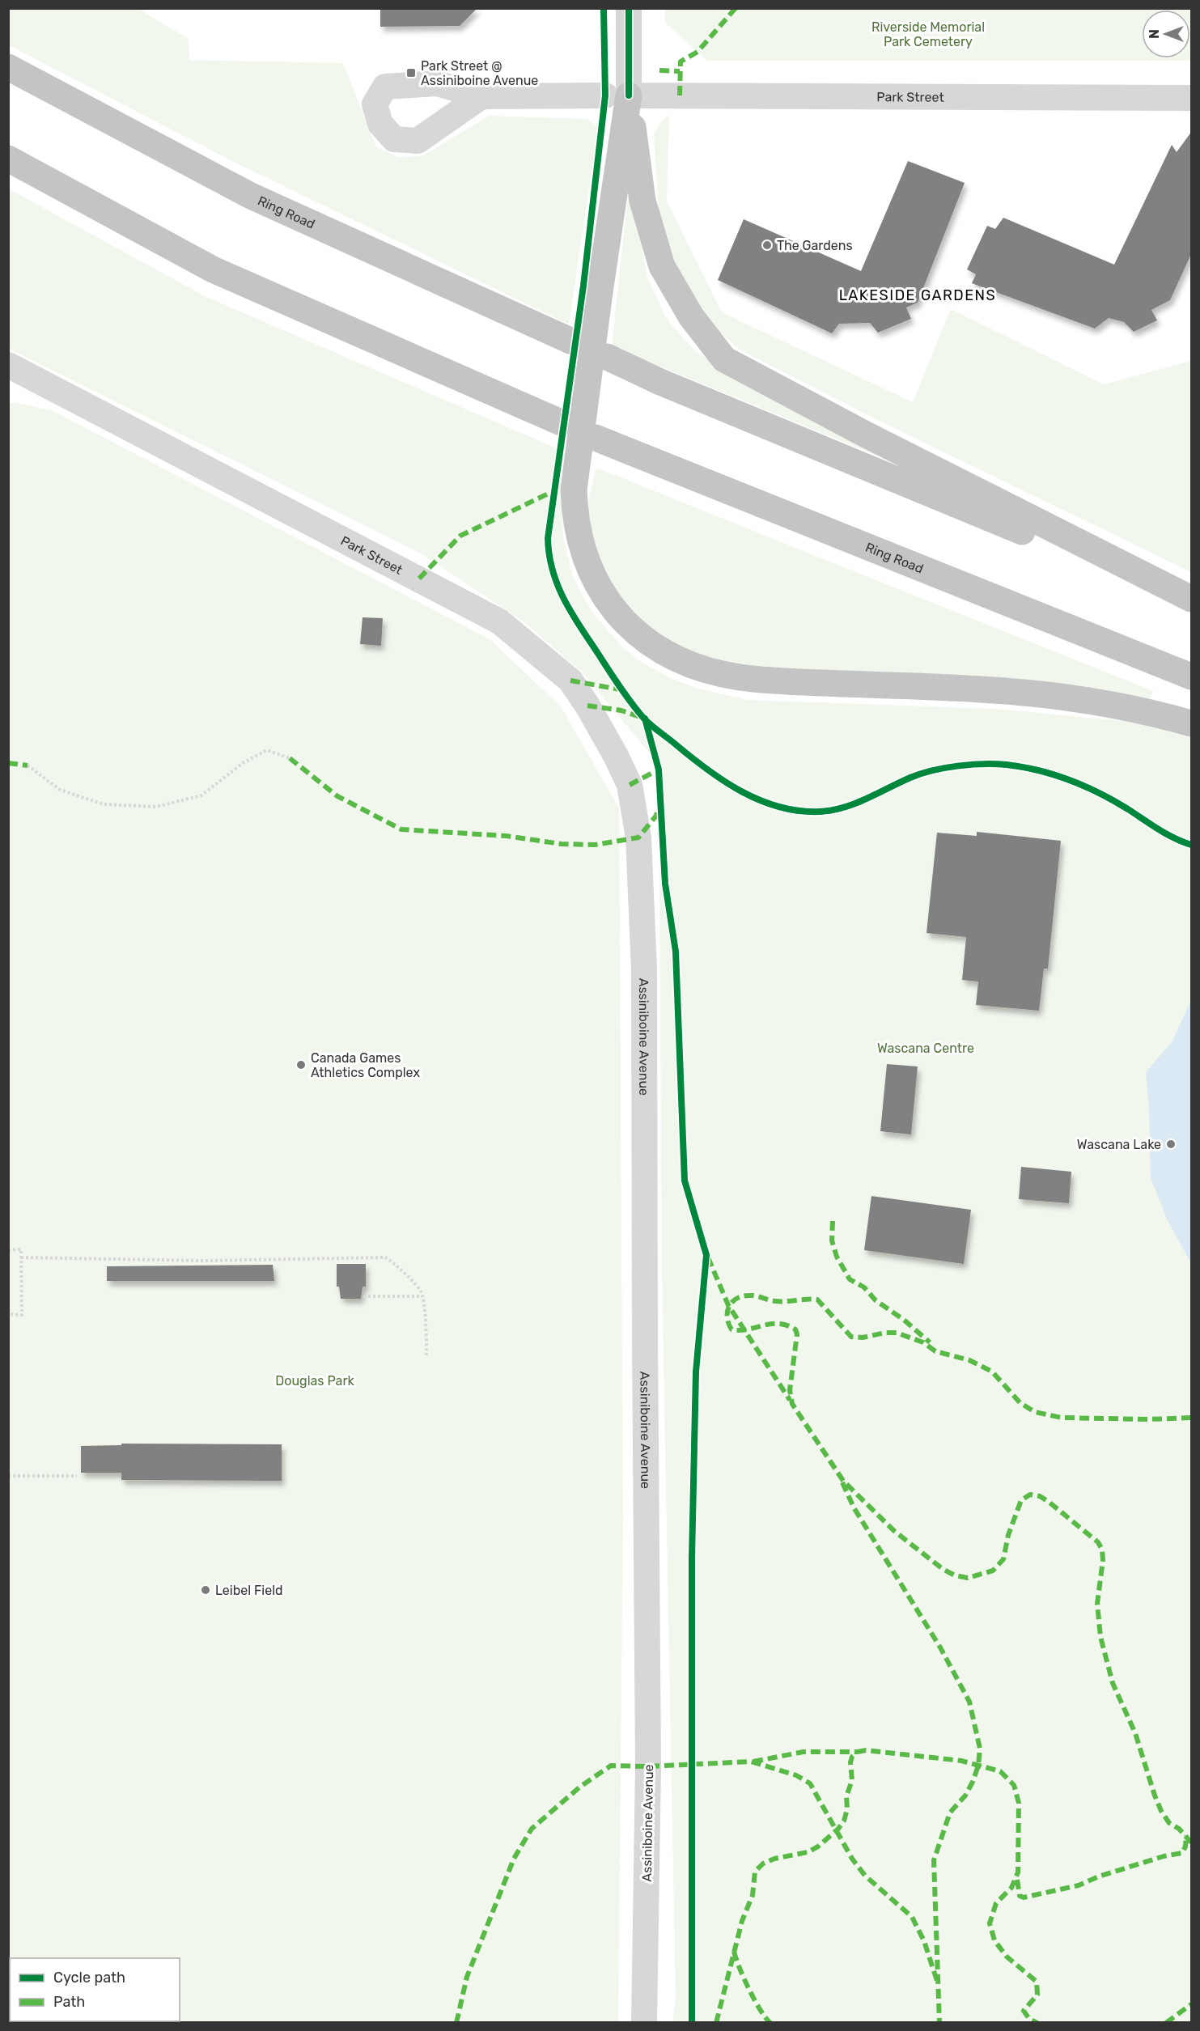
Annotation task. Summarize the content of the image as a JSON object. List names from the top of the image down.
{
  "streets": {
    "highway": ["Ring Road"],
    "street": ["Park Street", "Assiniboine Avenue"]
  },
  "crossings": [
    ["Park Street", "Assiniboine Avenue"]
  ],
  "districts": ["LAKESIDE GARDENS"],
  "parks": ["Riverside Memorial Park Cemetery", "Wascana Centre", "Douglas Park"],
  "places": {
    "transit": ["Park Street @ Assiniboine Avenue"],
    "other": [
      "The Gardens",
      "Canada Games Athletics Complex",
      "Wascana Lake",
      "Leibel Field"
    ]
  },
  "legend": ["Cycle path", "Path"],
  "north": "left"
}
